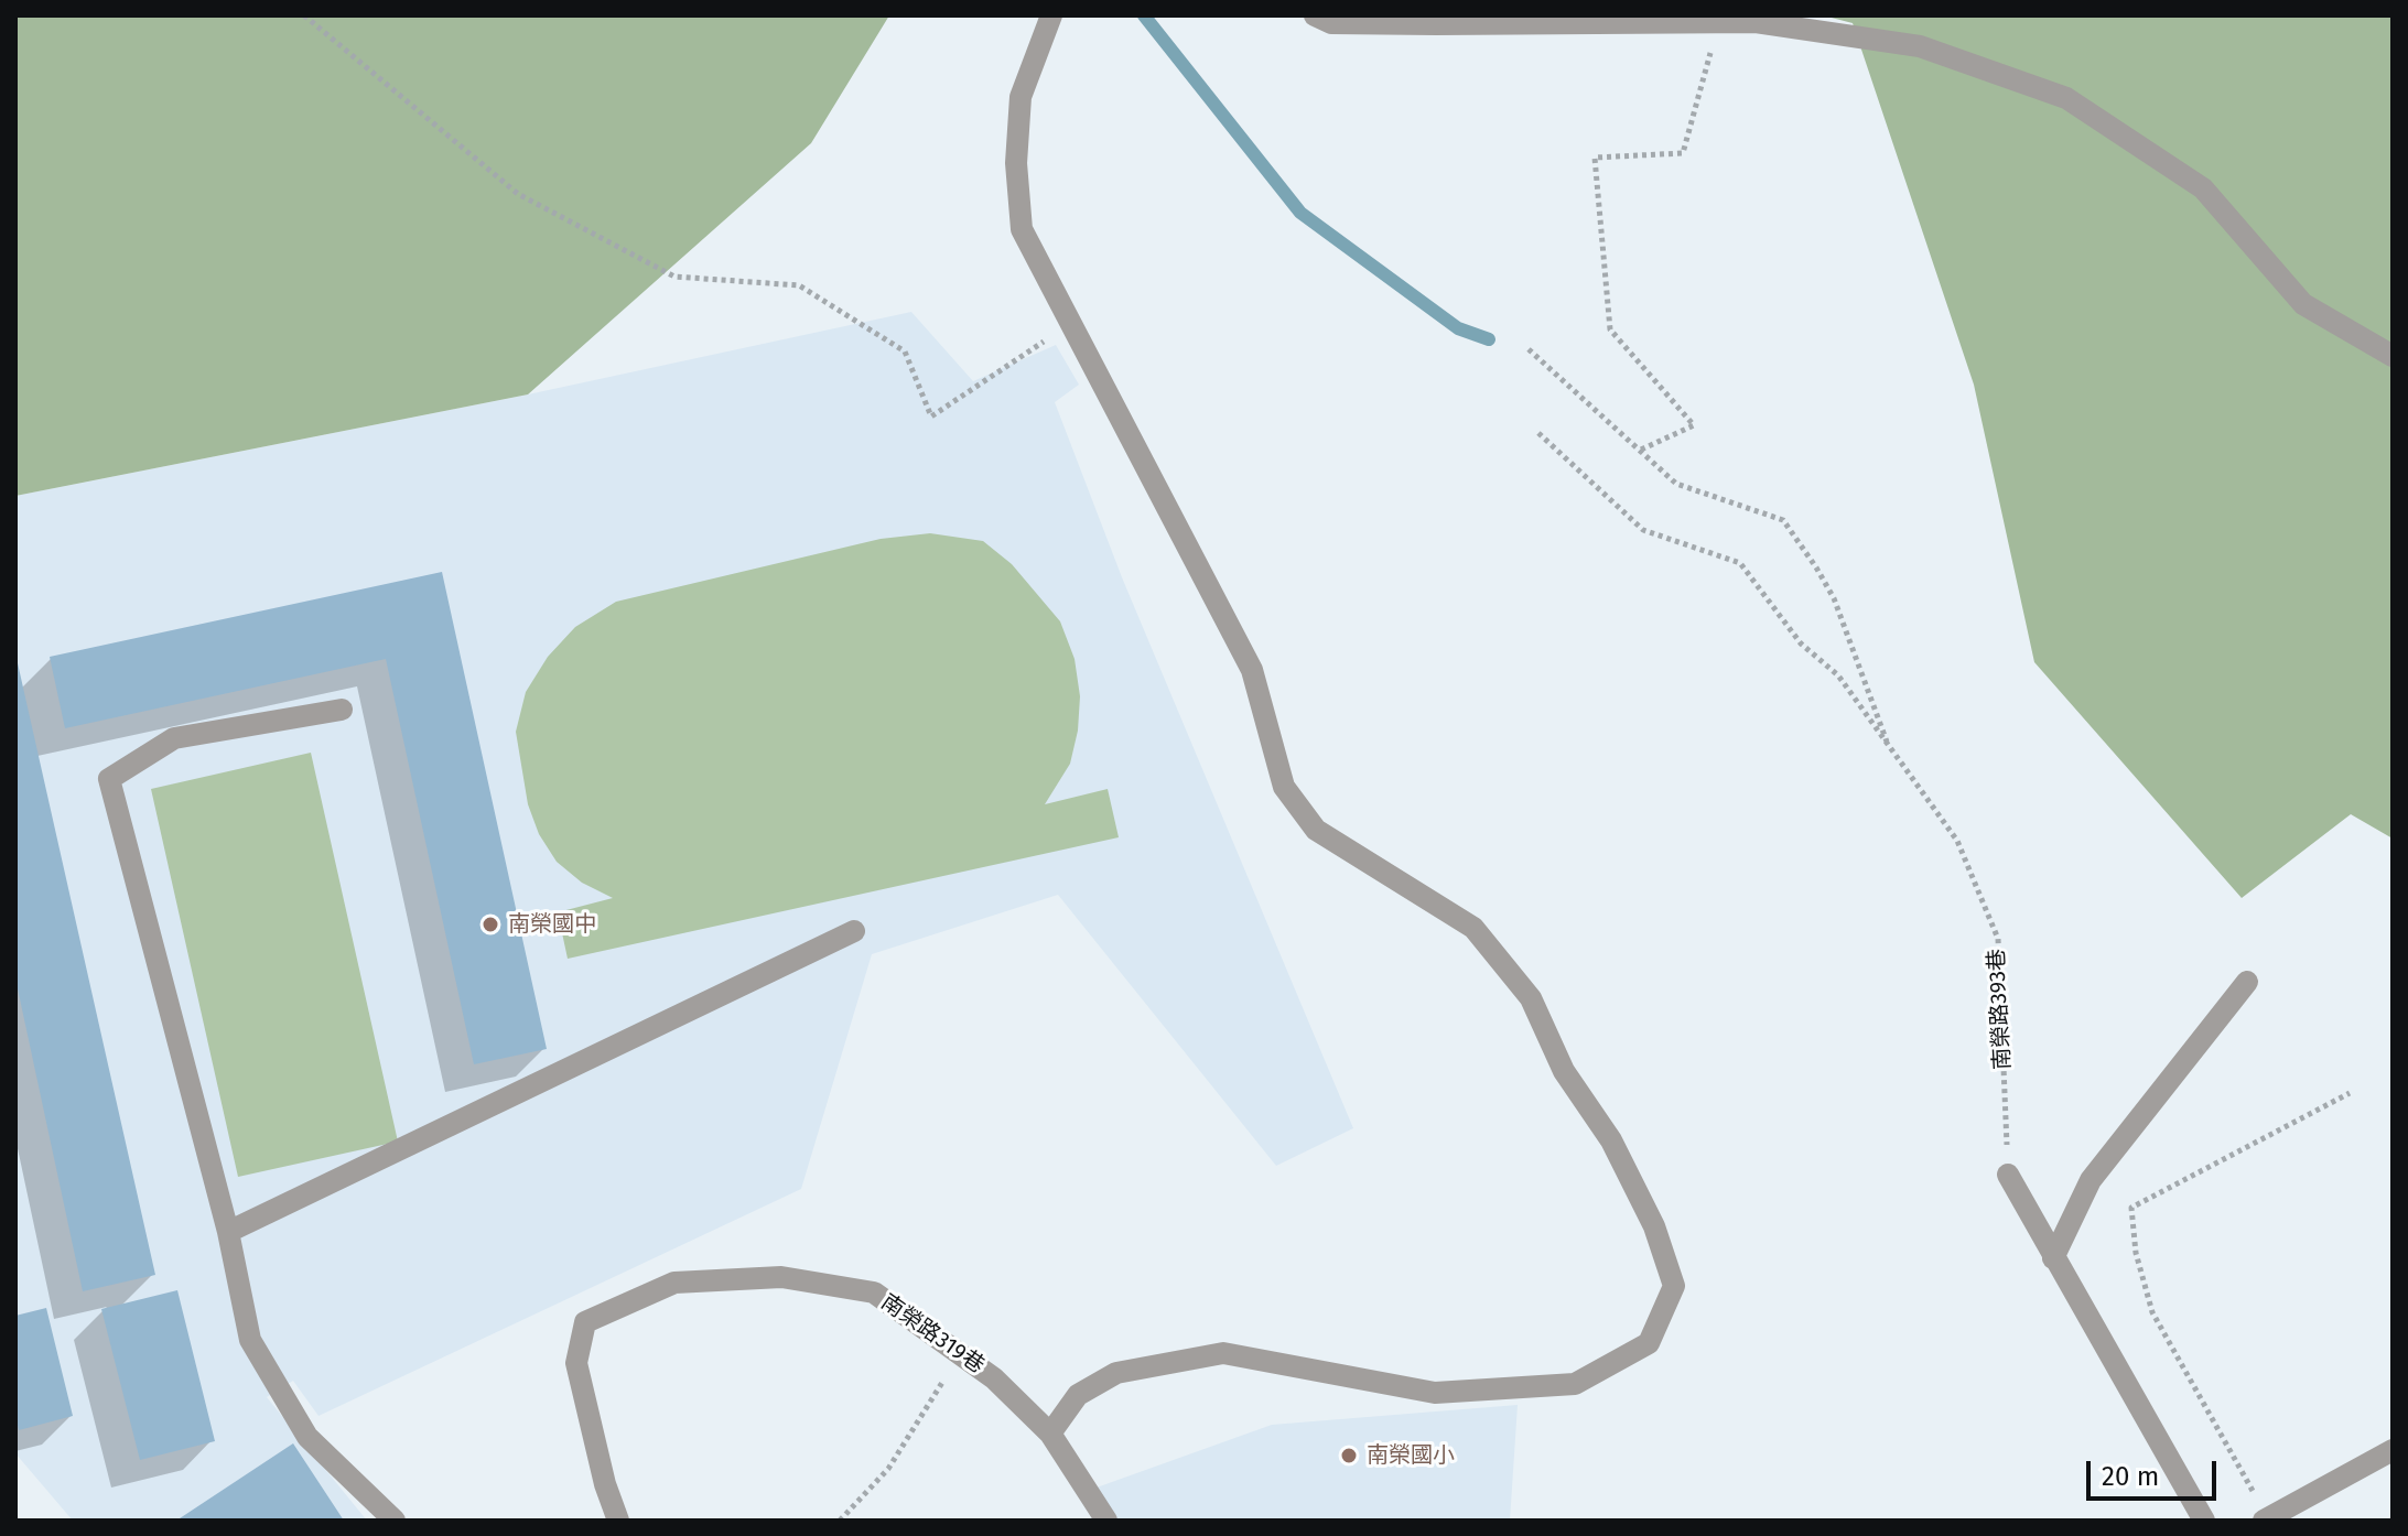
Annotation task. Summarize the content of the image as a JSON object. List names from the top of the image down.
{
  "streets": {
    "lane": ["南榮路319巷"],
    "path": ["南榮路393巷"]
  },
  "places": ["南榮國中", "南榮國小"],
  "scale_bar": "20 m"
}
